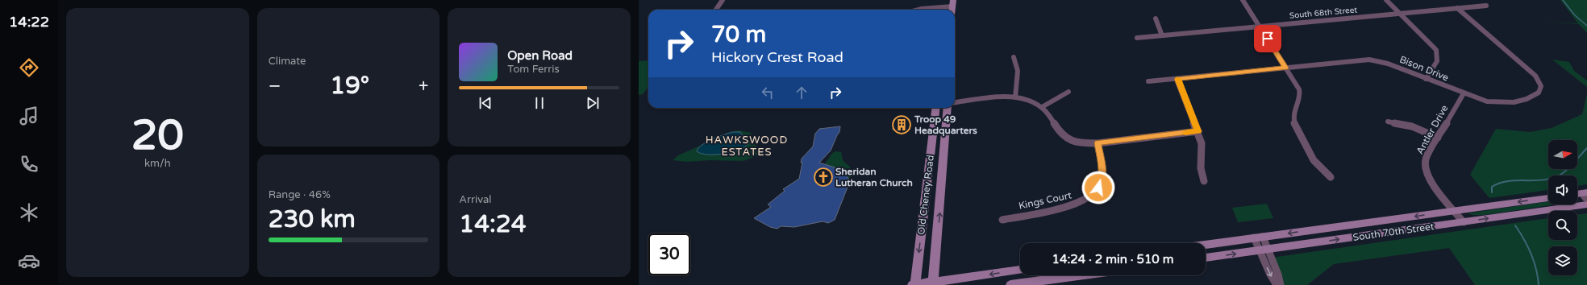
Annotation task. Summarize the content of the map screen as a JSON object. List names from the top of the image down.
{
  "streets": {
    "main road": ["Old Cheney Road", "South 70th Street"],
    "street": [
      "South 68th Street",
      "Bison Drive",
      "Antler Drive",
      "Kings Court"
    ]
  },
  "crossings": [
    ["South 68th Street", "Bison Drive"],
    ["Bison Drive", "Antler Drive"],
    ["Antler Drive", "South 70th Street"]
  ],
  "districts": ["HAWKSWOOD ESTATES"],
  "places": {
    "building": ["Troop 49 Headquarters"],
    "church": ["Sheridan Lutheran Church"]
  },
  "north": "right",
  "page": {
    "tabs": "14:22",
    "tile": [
      ["20", "km/h"],
      "Climate",
      ["Range · 46%", "230 km"],
      ["Arrival", "14:24"]
    ],
    "turn": ["70 m", "Hickory Crest Road"],
    "song": ["Open Road", "Tom Ferris"],
    "heat": ["−", "19°", "+"],
    "limit": "30",
    "trip": "14:24 · 2 min · 510 m"
  }
}
